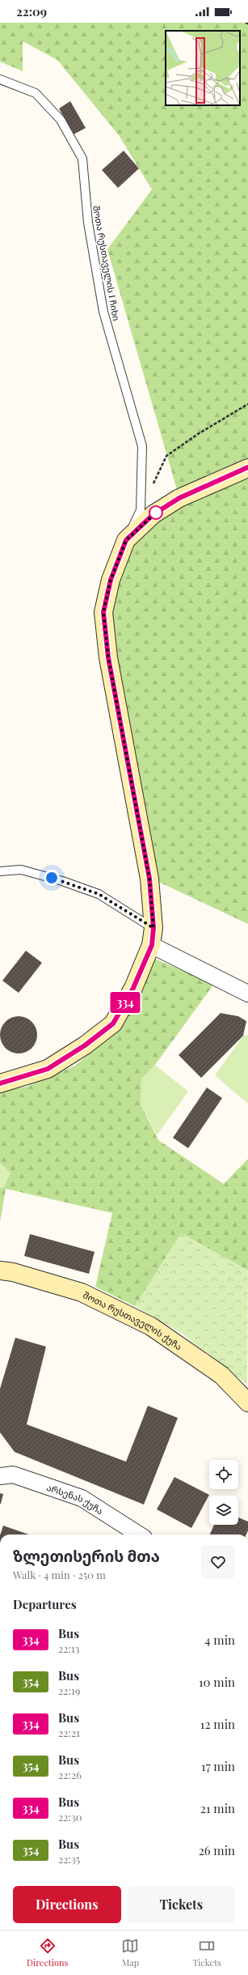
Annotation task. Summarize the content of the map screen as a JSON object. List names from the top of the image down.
{
  "streets": {
    "main road": ["შოთა რუსთაველის ქუჩა"],
    "street": ["არსენას ქუჩა"],
    "lane": ["შოთა რუსთაველის I ჩიხი"]
  },
  "lines": ["bus line 334"],
  "page": {
    "status": "22:09",
    "on_map": "334",
    "heading": [
      ["ზლეთისერის მთა", "Walk · 4 min · 250 m"],
      "Departures"
    ],
    "list": [
      {
        "mark": "334",
        "name": "Bus",
        "note": "22:13",
        "value": "4 min"
      },
      {
        "mark": "354",
        "name": "Bus",
        "note": "22:19",
        "value": "10 min"
      },
      {
        "mark": "334",
        "name": "Bus",
        "note": "22:21",
        "value": "12 min"
      },
      {
        "mark": "354",
        "name": "Bus",
        "note": "22:26",
        "value": "17 min"
      },
      {
        "mark": "334",
        "name": "Bus",
        "note": "22:30",
        "value": "21 min"
      },
      {
        "mark": "354",
        "name": "Bus",
        "note": "22:35",
        "value": "26 min"
      }
    ],
    "buttons": ["Directions", "Tickets"],
    "tabs": ["Directions", "Map", "Tickets"]
  }
}
